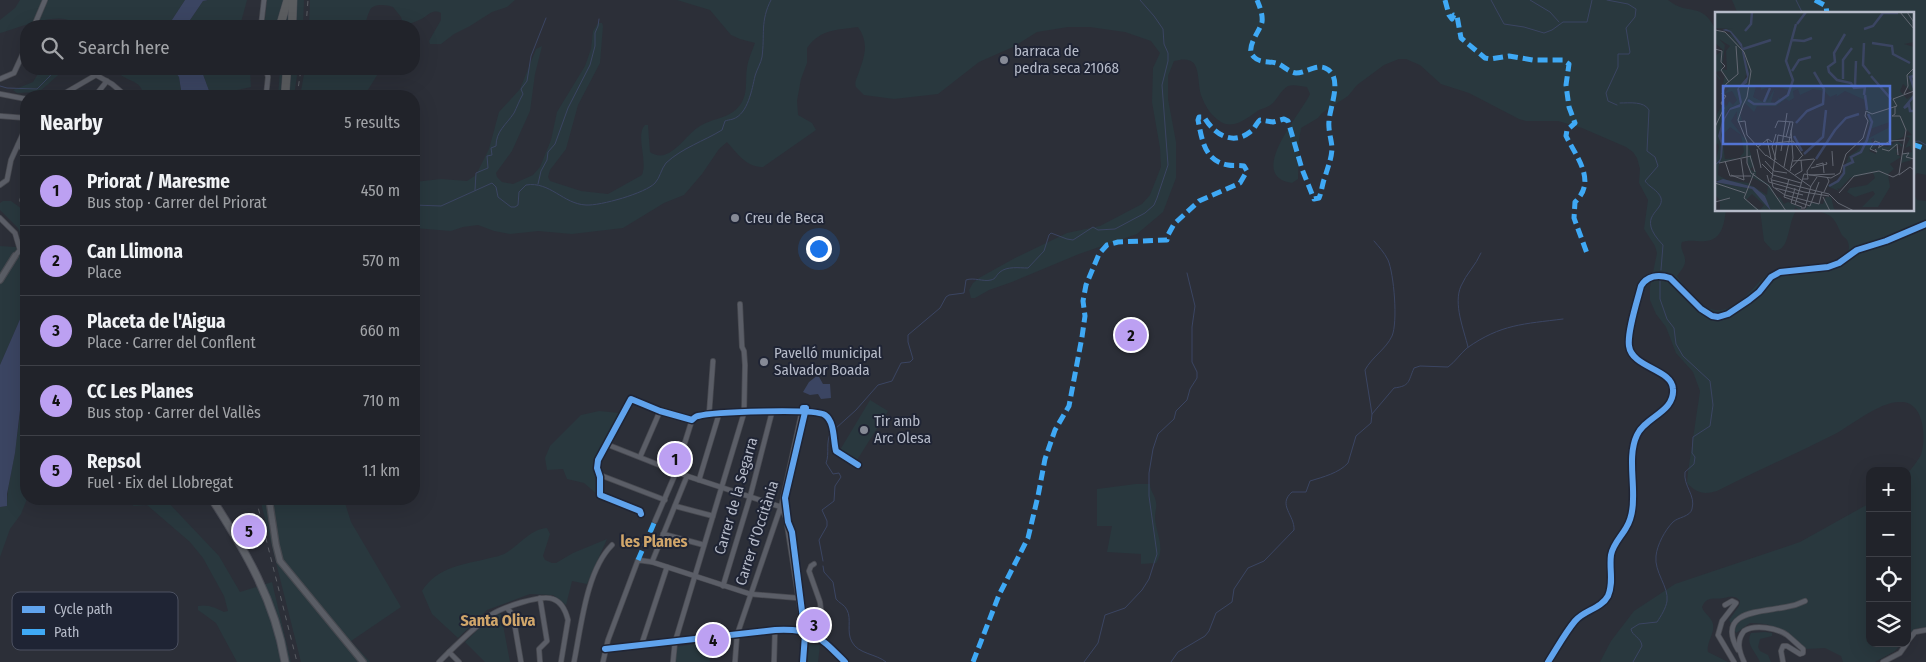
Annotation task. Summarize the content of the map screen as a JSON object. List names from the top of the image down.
{
  "streets": {
    "street": ["Carrer de la Segarra", "Carrer d'Occitània"]
  },
  "districts": ["les Planes", "Santa Oliva"],
  "places": [
    "barraca de pedra seca 21068",
    "Creu de Beca",
    "Pavelló municipal Salvador Boada",
    "Tir amb Arc Olesa"
  ],
  "legend": ["Cycle path", "Path"],
  "page": {
    "search": "Search here",
    "heading": ["Nearby", "5 results"],
    "list": [
      {
        "mark": "1",
        "name": "Priorat / Maresme",
        "note": "Bus stop · Carrer del Priorat",
        "value": "450 m"
      },
      {
        "mark": "2",
        "name": "Can Llimona",
        "note": "Place",
        "value": "570 m"
      },
      {
        "mark": "3",
        "name": "Placeta de l'Aigua",
        "note": "Place · Carrer del Conflent",
        "value": "660 m"
      },
      {
        "mark": "4",
        "name": "CC Les Planes",
        "note": "Bus stop · Carrer del Vallès",
        "value": "710 m"
      },
      {
        "mark": "5",
        "name": "Repsol",
        "note": "Fuel · Eix del Llobregat",
        "value": "1.1 km"
      }
    ],
    "pins": [
      "2",
      "1",
      "5",
      "3",
      "4"
    ],
    "map_buttons": ["+", "−"]
  }
}
